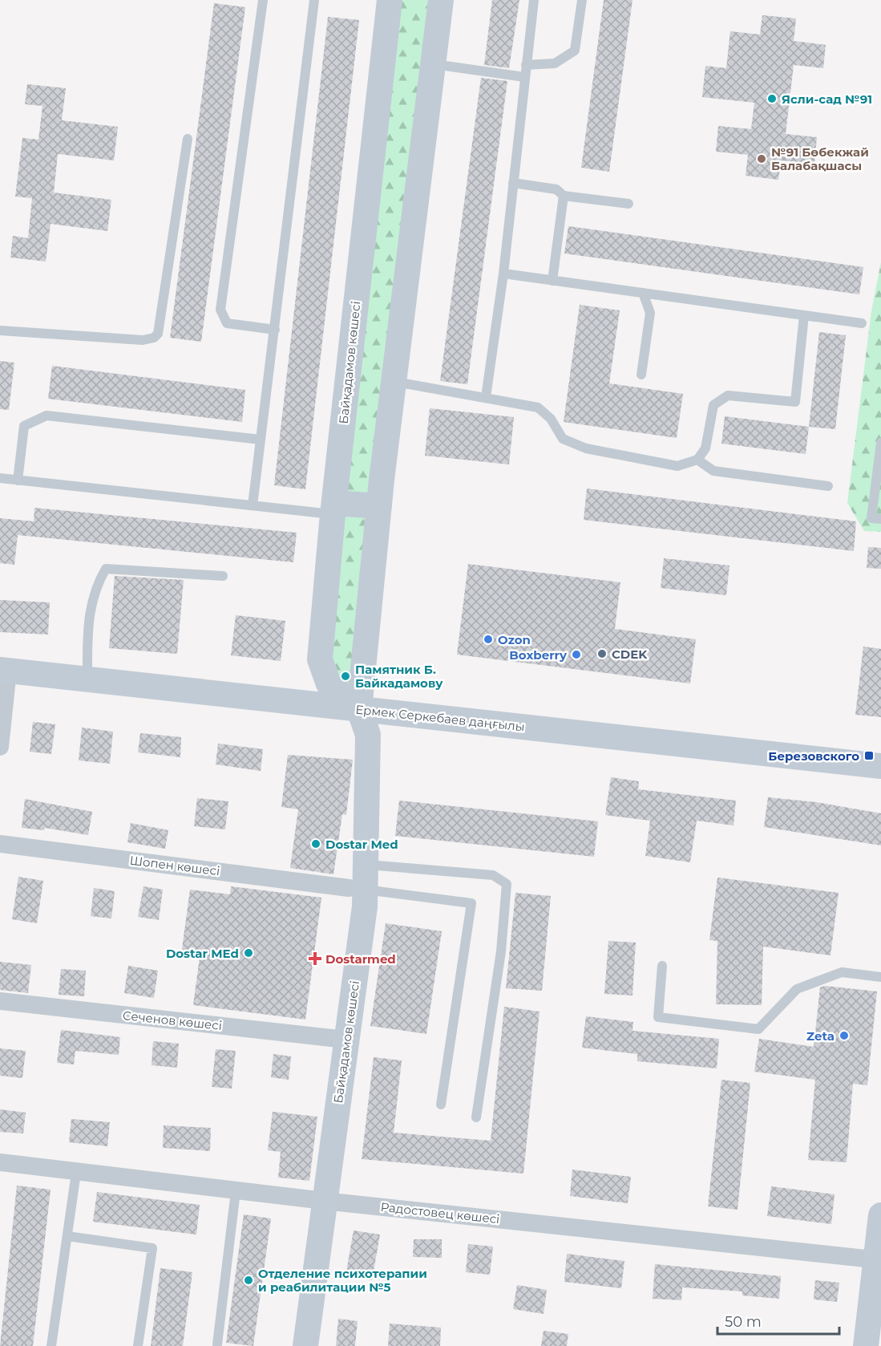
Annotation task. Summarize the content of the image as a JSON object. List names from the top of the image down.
{
  "streets": {
    "street": [
      "Байқадамов көшесі",
      "Ермек Серкебаев даңғылы",
      "Шопен көшесі",
      "Сеченов көшесі",
      "Радостовец көшесі"
    ]
  },
  "crossings": [
    ["Байқадамов көшесі", "Ермек Серкебаев даңғылы"],
    ["Байқадамов көшесі", "Шопен көшесі"],
    ["Байқадамов көшесі", "Сеченов көшесі"],
    ["Байқадамов көшесі", "Радостовец көшесі"]
  ],
  "places": {
    "other": [
      "Ясли-сад №91",
      "№91 Бөбекжай Балабақшасы",
      "Ozon",
      "CDEK",
      "Boxberry",
      "Памятник Б. Байкадамову",
      "Dostar Med",
      "Dostar MEd",
      "Zeta",
      "Отделение психотерапии и реабилитации №5"
    ],
    "transit": ["Березовского"],
    "health": ["Dostarmed"]
  },
  "scale_bar": "50 m"
}
